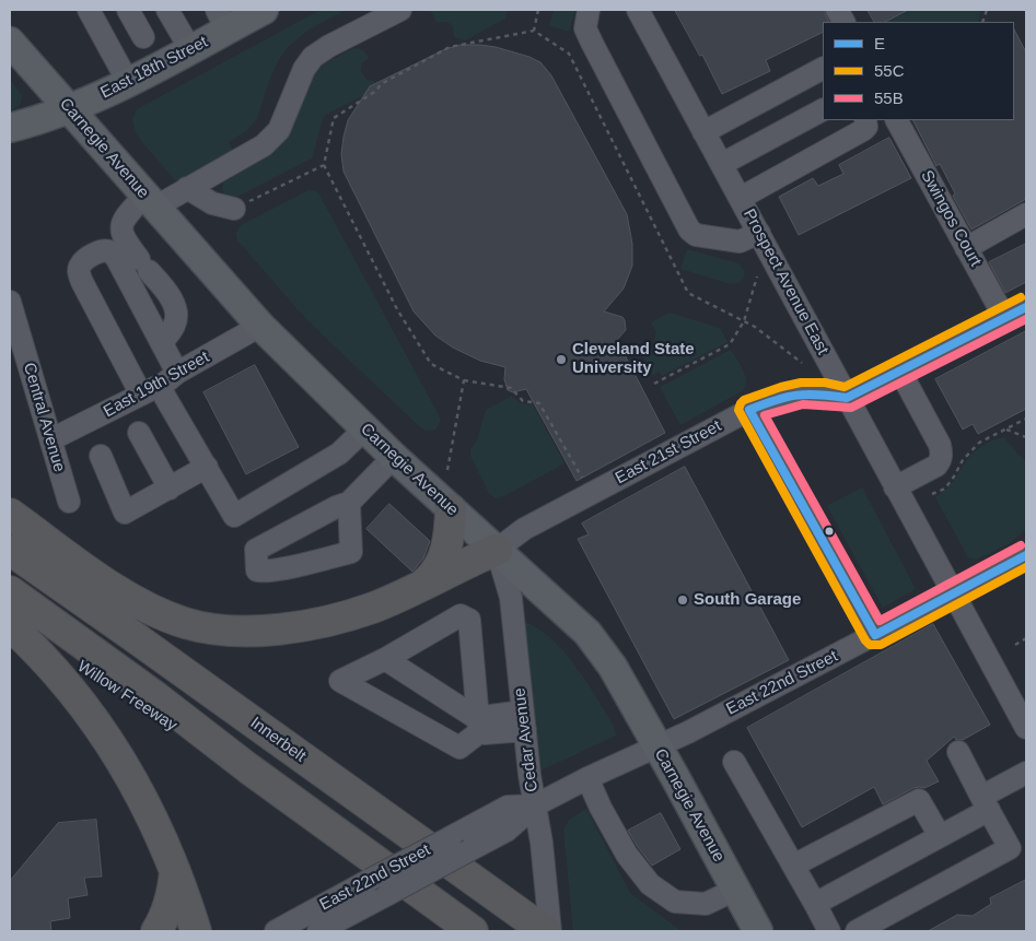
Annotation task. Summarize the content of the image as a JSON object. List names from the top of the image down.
{
  "streets": {
    "highway": ["Willow Freeway", "Innerbelt"],
    "main road": ["East 18th Street", "Carnegie Avenue"],
    "street": [
      "Swingos Court",
      "Prospect Avenue East",
      "East 19th Street",
      "Central Avenue",
      "East 21st Street",
      "East 22nd Street",
      "Cedar Avenue"
    ]
  },
  "crossings": [
    ["East 18th Street", "Carnegie Avenue"],
    ["Carnegie Avenue", "East 19th Street"],
    ["Carnegie Avenue", "East 21st Street"],
    ["Carnegie Avenue", "East 22nd Street"],
    ["Carnegie Avenue", "Cedar Avenue"],
    ["Prospect Avenue East", "East 21st Street"],
    ["Prospect Avenue East", "East 22nd Street"],
    ["East 19th Street", "Central Avenue"],
    ["East 21st Street", "Cedar Avenue"],
    ["East 22nd Street", "Cedar Avenue"],
    ["Innerbelt", "Cedar Avenue"]
  ],
  "places": ["Cleveland State University", "South Garage"],
  "lines": ["transit line 55C", "transit line E", "transit line 55B"],
  "legend": ["E", "55C", "55B"]
}
